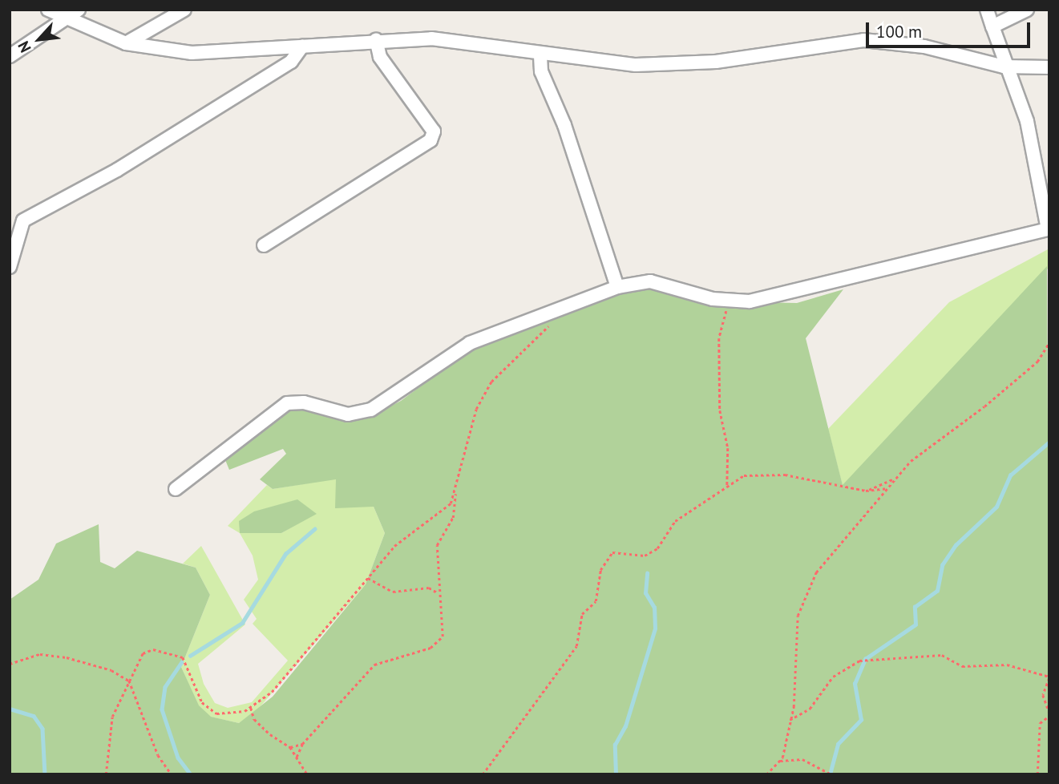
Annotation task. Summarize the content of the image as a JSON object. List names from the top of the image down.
{
  "scale_bar": "100 m",
  "north": "bottom left"
}
